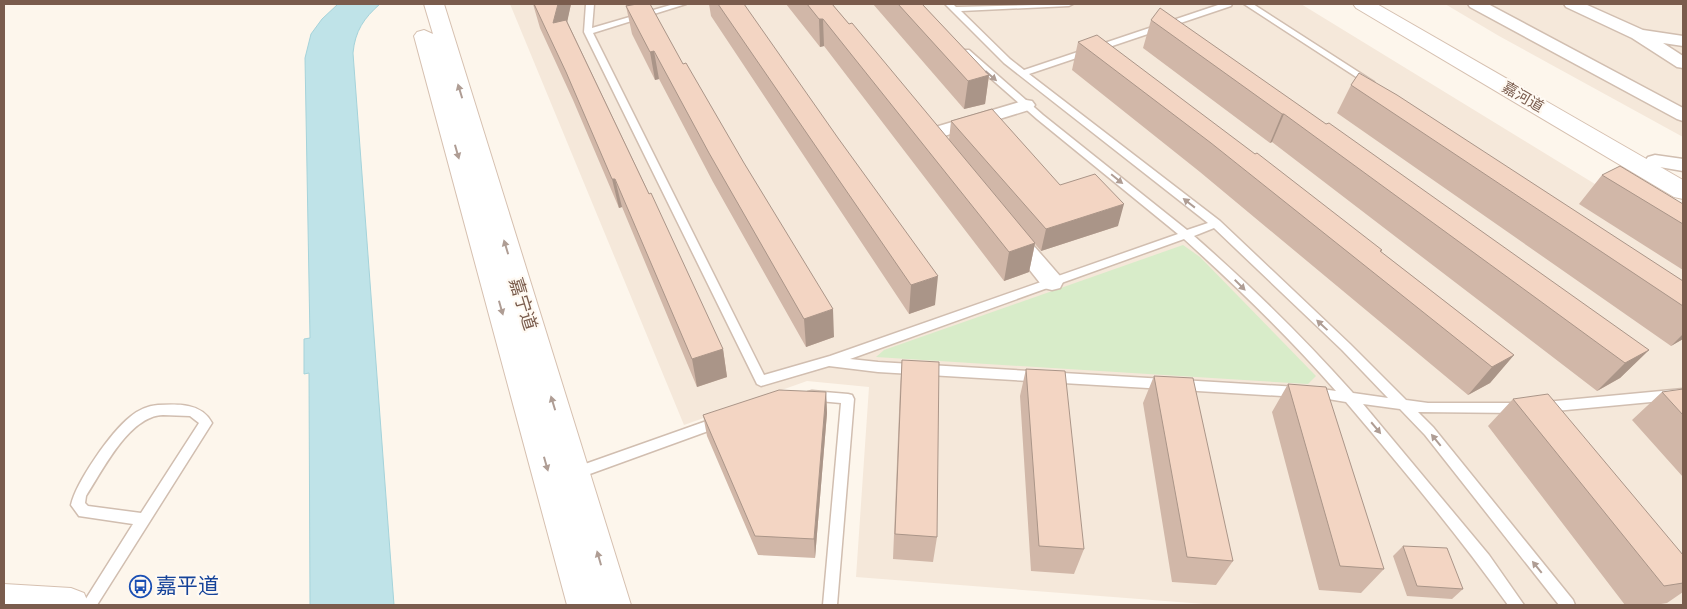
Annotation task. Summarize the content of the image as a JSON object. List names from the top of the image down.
{
  "streets": {
    "main road": ["嘉河道", "嘉宁道"]
  },
  "places": {
    "bus stop": ["嘉平道"]
  }
}
